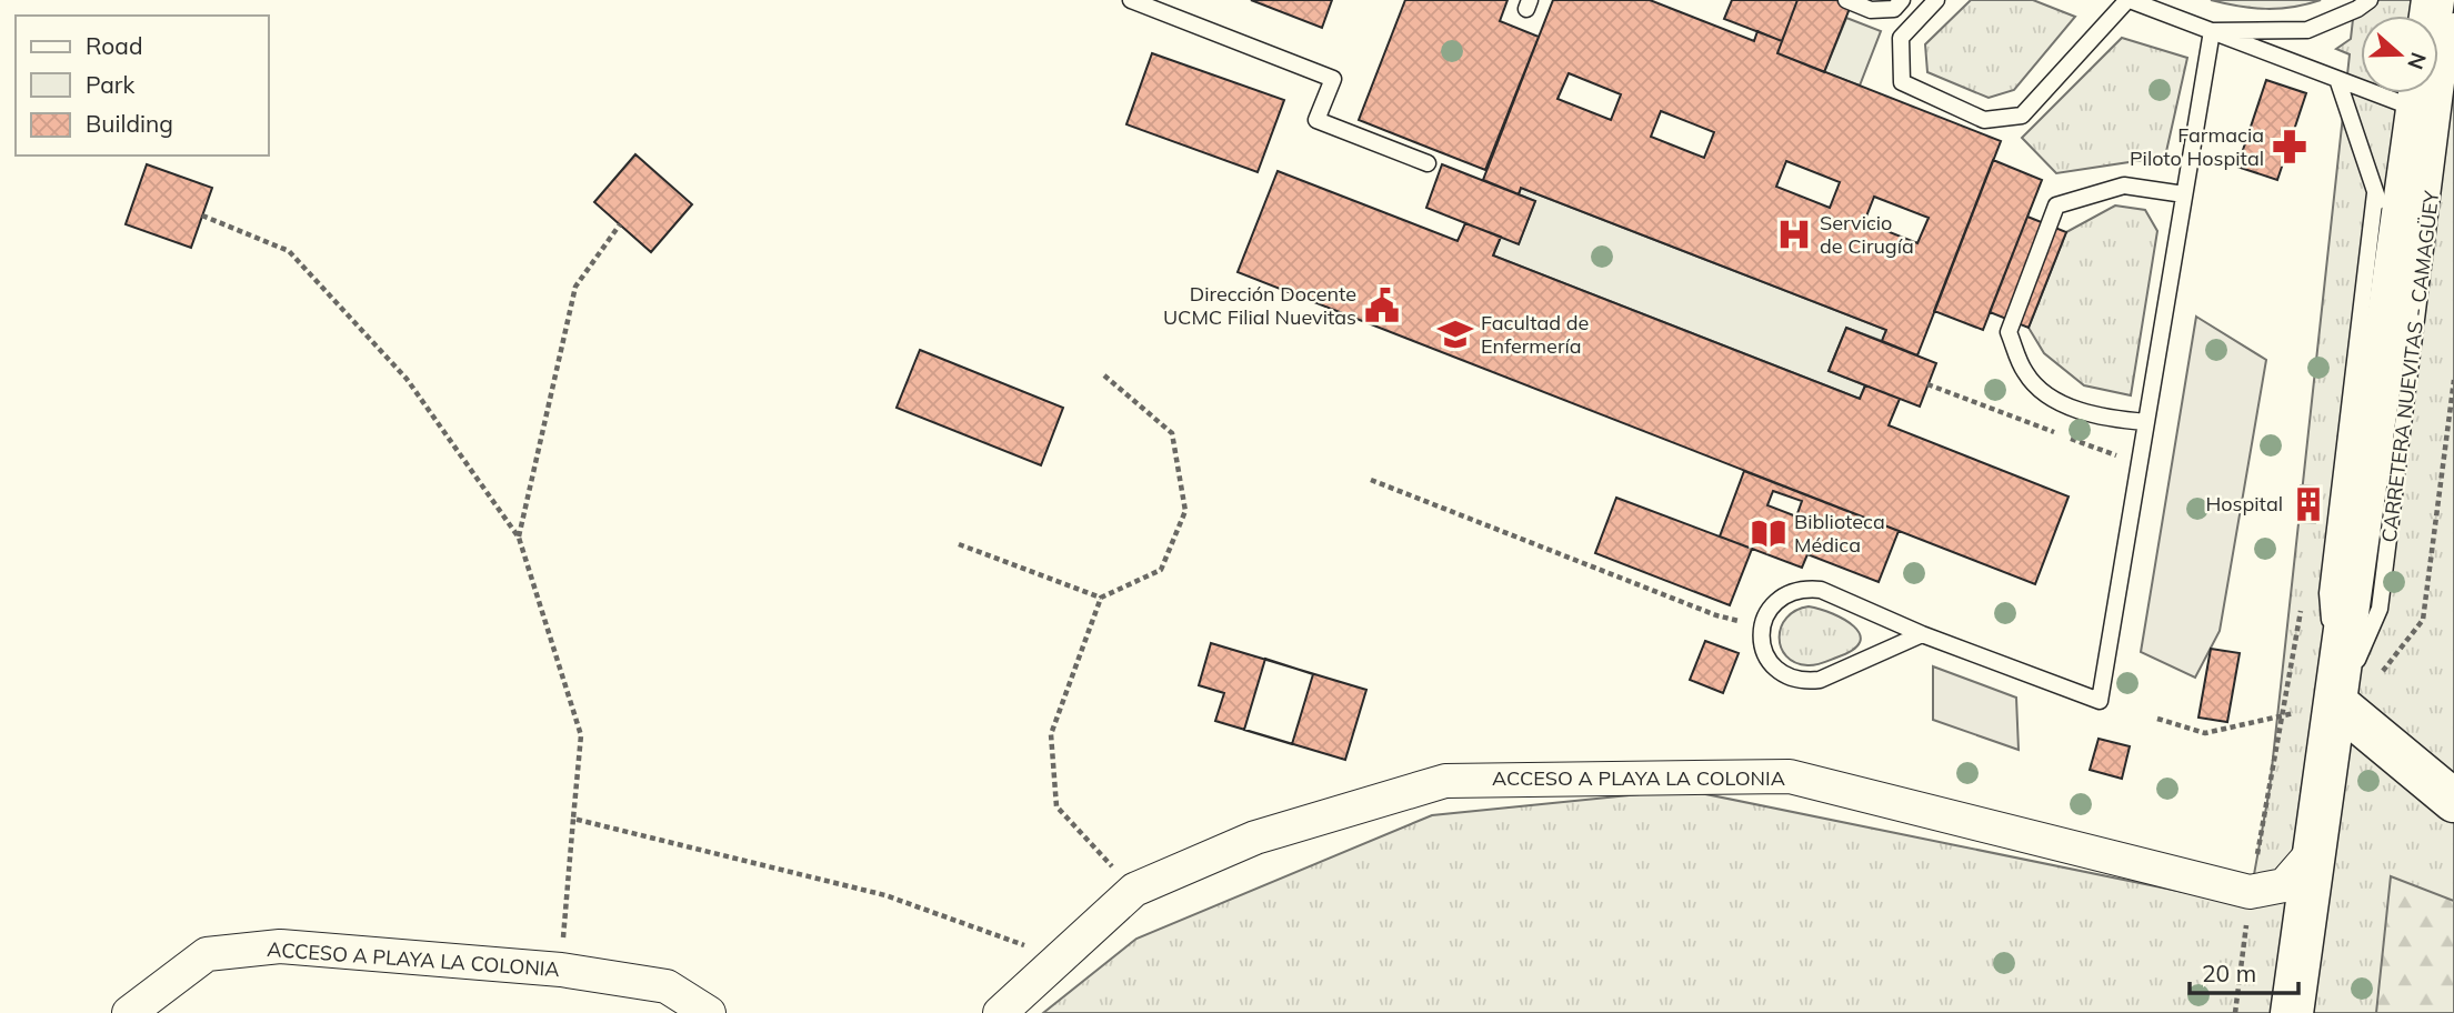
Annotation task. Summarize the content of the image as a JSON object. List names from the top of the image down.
{
  "streets": {
    "main road": ["CARRETERA NUEVITAS - CAMAGÜEY"],
    "street": ["ACCESO A PLAYA LA COLONIA"]
  },
  "crossings": [
    ["CARRETERA NUEVITAS - CAMAGÜEY", "ACCESO A PLAYA LA COLONIA"]
  ],
  "places": {
    "pharmacy": ["Farmacia Piloto Hospital"],
    "hospital": ["Servicio de Cirugía"],
    "public building": ["Dirección Docente UCMC Filial Nuevitas"],
    "school or university": ["Facultad de Enfermería"],
    "building": ["Hospital"],
    "library": ["Biblioteca Médica"]
  },
  "legend": ["Road", "Park", "Building"],
  "scale_bar": "20 m",
  "north": "right"
}
